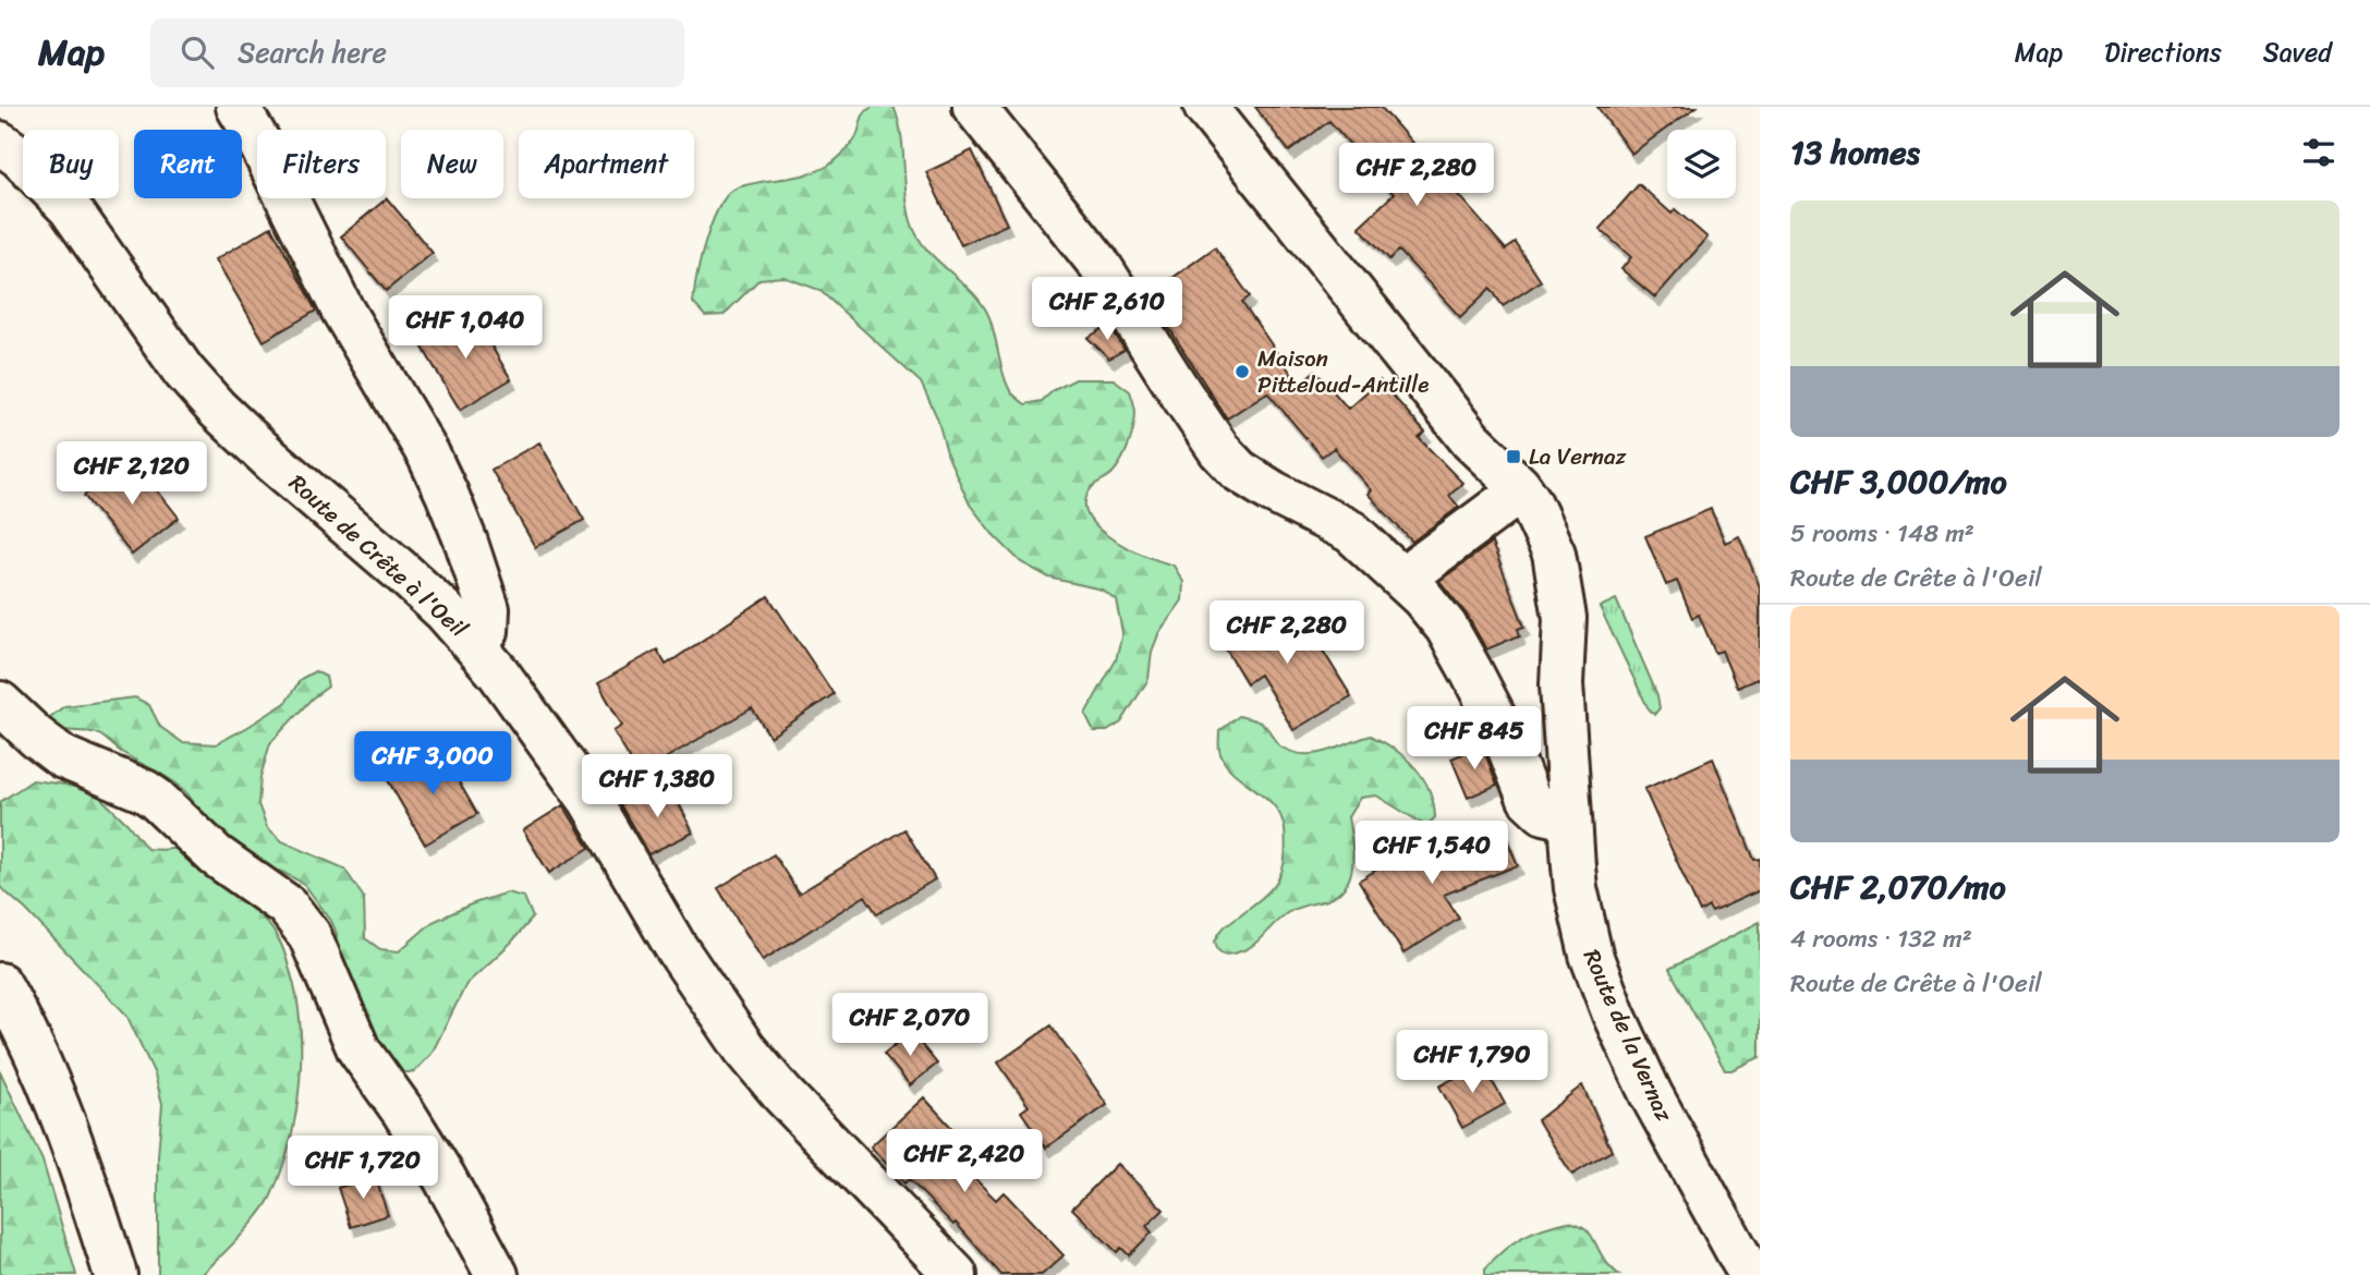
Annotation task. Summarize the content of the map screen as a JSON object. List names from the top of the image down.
{
  "streets": {
    "street": ["Route de Crête à l'Oeil", "Route de la Vernaz"]
  },
  "places": {
    "other": ["Maison Pitteloud-Antille"],
    "transit": ["La Vernaz"]
  },
  "page": {
    "header": "Map",
    "search": "Search here",
    "nav": ["Map", "Directions", "Saved"],
    "heading": "13 homes",
    "chip": [
      "Buy",
      "Rent",
      "Filters",
      "New",
      "Apartment"
    ],
    "price": [
      "CHF 2,280",
      "CHF 2,610",
      "CHF 1,040",
      "CHF 2,120",
      "CHF 2,280",
      "CHF 845",
      "CHF 3,000",
      "CHF 1,380",
      "CHF 1,540",
      "CHF 2,070",
      "CHF 1,790",
      "CHF 2,420",
      "CHF 1,720"
    ],
    "list": [
      {
        "name": "CHF 3,000/mo",
        "note": "5 rooms · 148 m² · Route de Crête à l'Oeil"
      },
      {
        "name": "CHF 2,070/mo",
        "note": "4 rooms · 132 m² · Route de Crête à l'Oeil"
      }
    ]
  }
}
